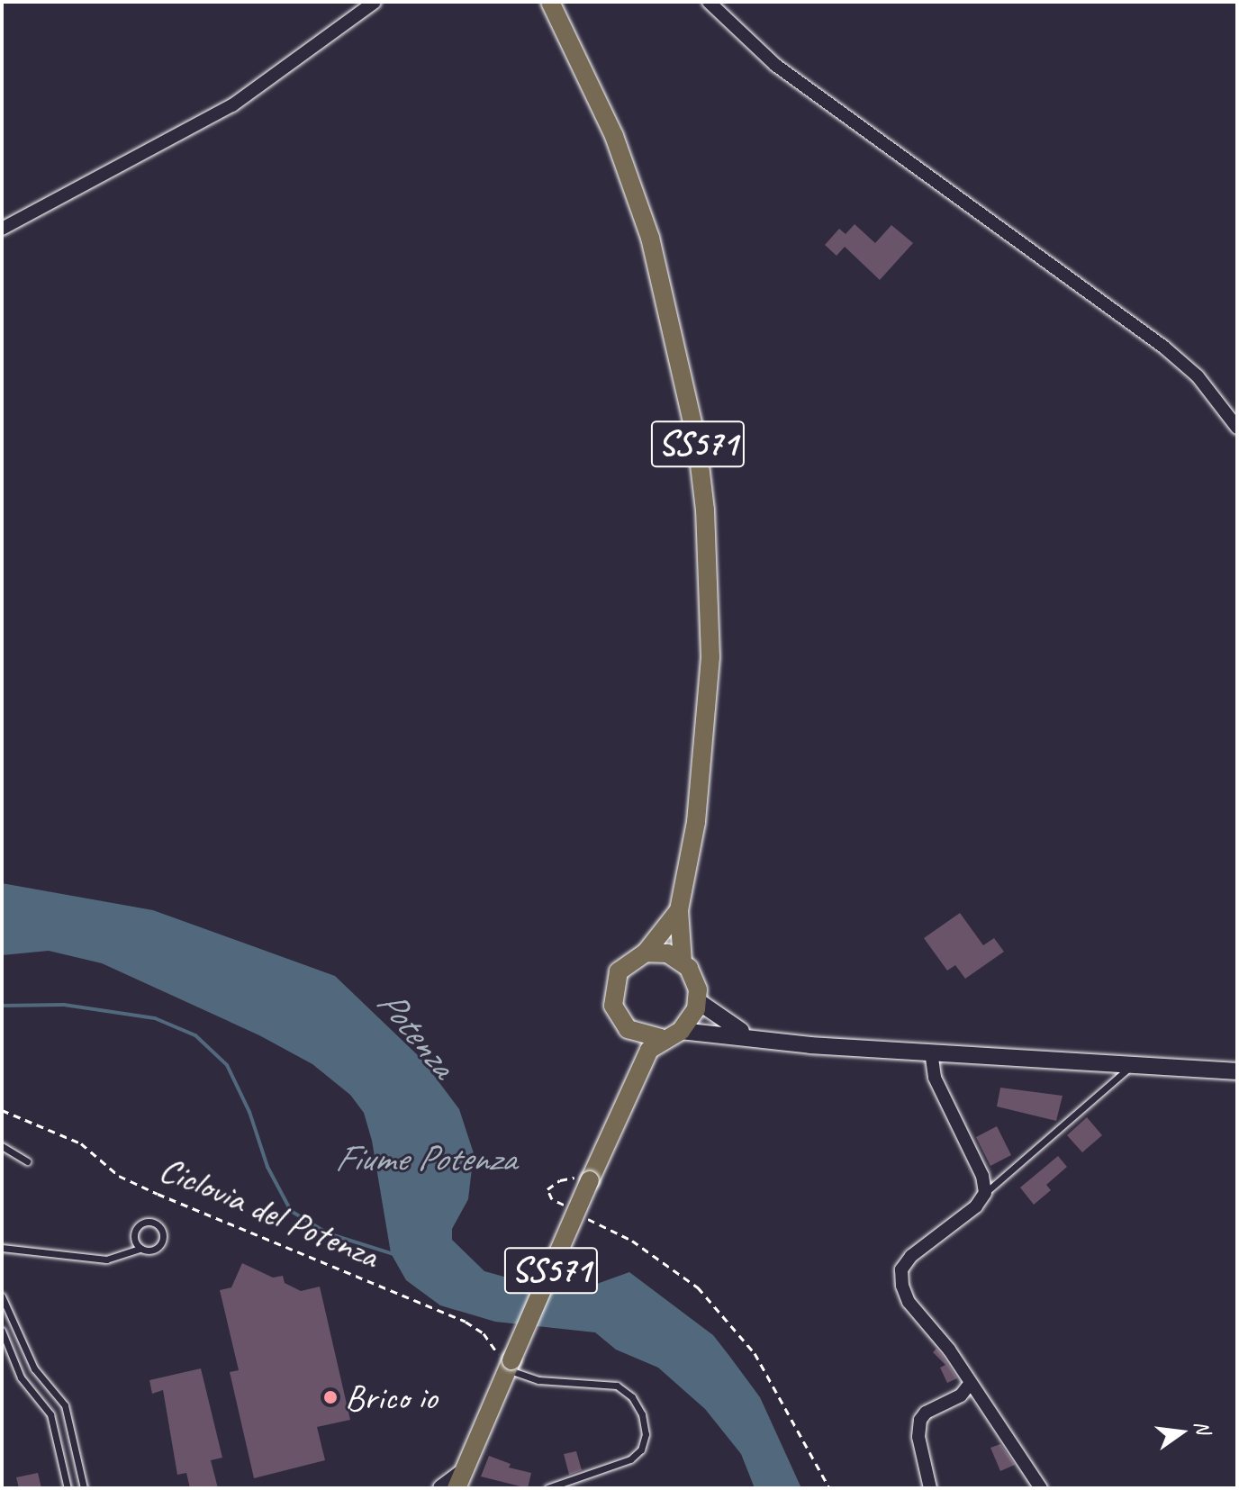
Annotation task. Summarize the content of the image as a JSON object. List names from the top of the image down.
{
  "streets": {
    "main road": ["SS571"],
    "path": ["Ciclovia del Potenza"]
  },
  "crossings": [
    ["SS571", "Ciclovia del Potenza"]
  ],
  "water": ["Potenza", "Fiume Potenza"],
  "places": ["Brico io"],
  "north": "right"
}
